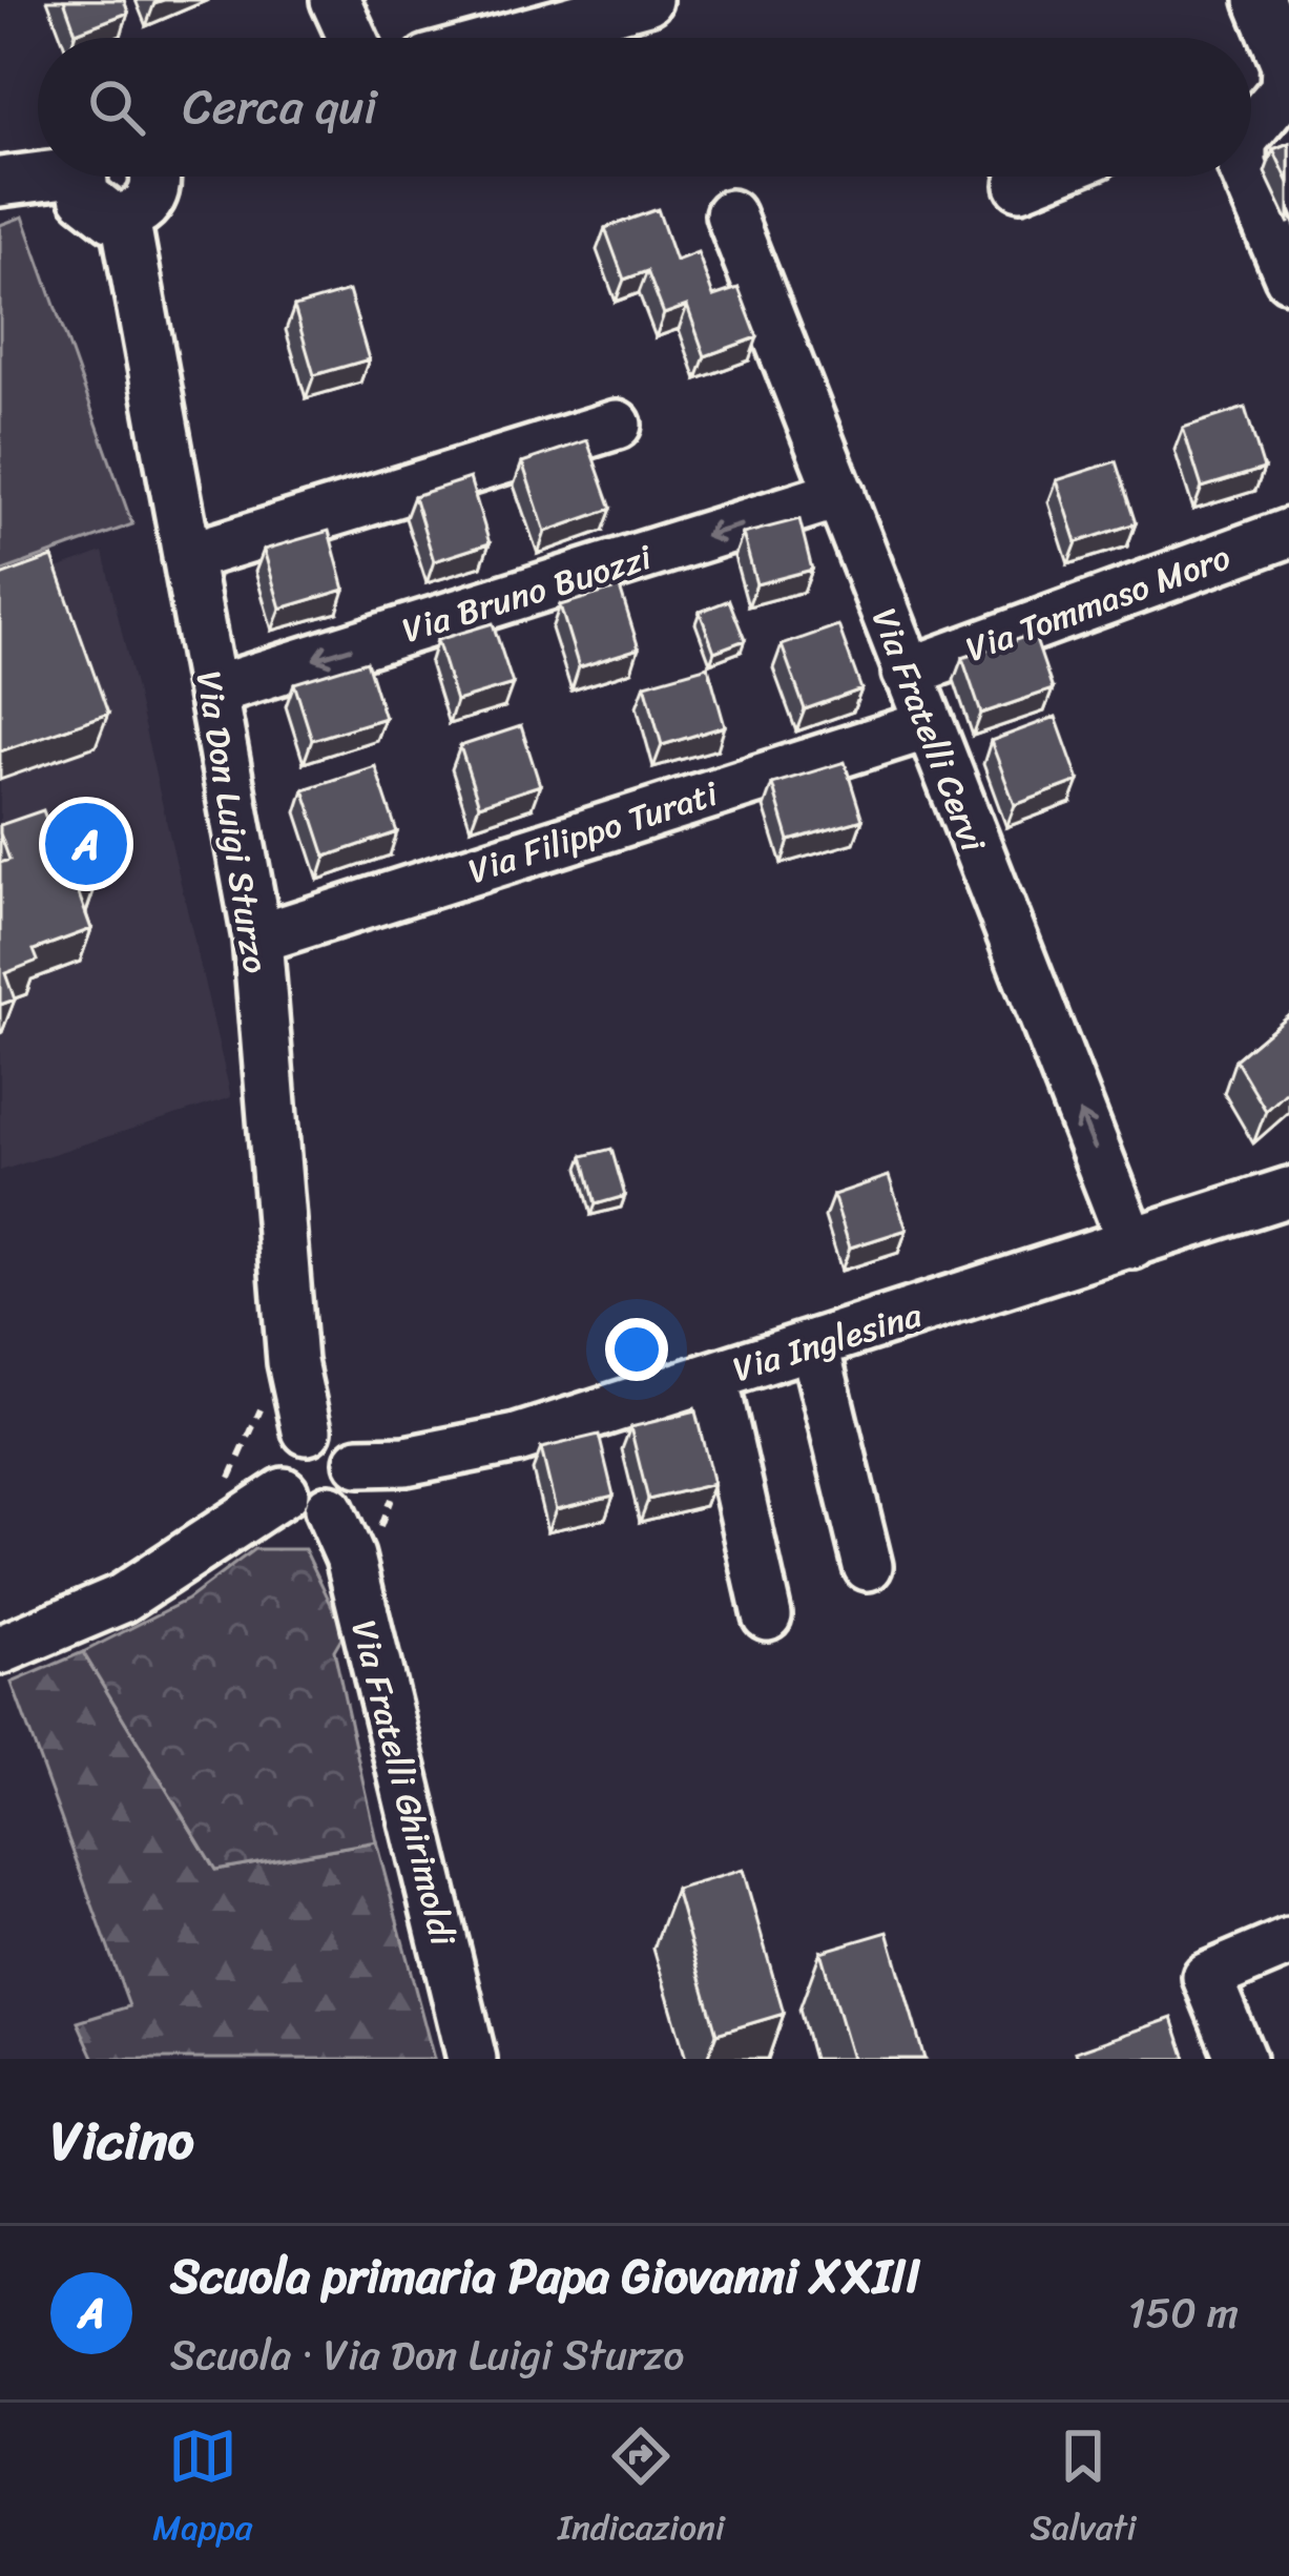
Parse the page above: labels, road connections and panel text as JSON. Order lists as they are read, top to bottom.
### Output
{
  "streets": {
    "street": [
      "Via Bruno Buozzi",
      "Via Tommaso Moro",
      "Via Fratelli Cervi",
      "Via Don Luigi Sturzo",
      "Via Filippo Turati",
      "Via Inglesina",
      "Via Fratelli Ghirimoldi"
    ]
  },
  "crossings": [
    ["Via Bruno Buozzi", "Via Fratelli Cervi"],
    ["Via Bruno Buozzi", "Via Don Luigi Sturzo"],
    ["Via Tommaso Moro", "Via Fratelli Cervi"],
    ["Via Fratelli Cervi", "Via Filippo Turati"],
    ["Via Fratelli Cervi", "Via Inglesina"],
    ["Via Don Luigi Sturzo", "Via Filippo Turati"],
    ["Via Don Luigi Sturzo", "Via Inglesina"],
    ["Via Don Luigi Sturzo", "Via Fratelli Ghirimoldi"],
    ["Via Inglesina", "Via Fratelli Ghirimoldi"]
  ],
  "one_way": ["Via Fratelli Cervi"],
  "page": {
    "search": "Cerca qui",
    "pins": "A",
    "heading": "Vicino",
    "list": [
      {
        "mark": "A",
        "name": "Scuola primaria Papa Giovanni XXIII",
        "note": "Scuola · Via Don Luigi Sturzo",
        "value": "150 m"
      }
    ],
    "nav": ["Mappa", "Indicazioni", "Salvati"]
  }
}
